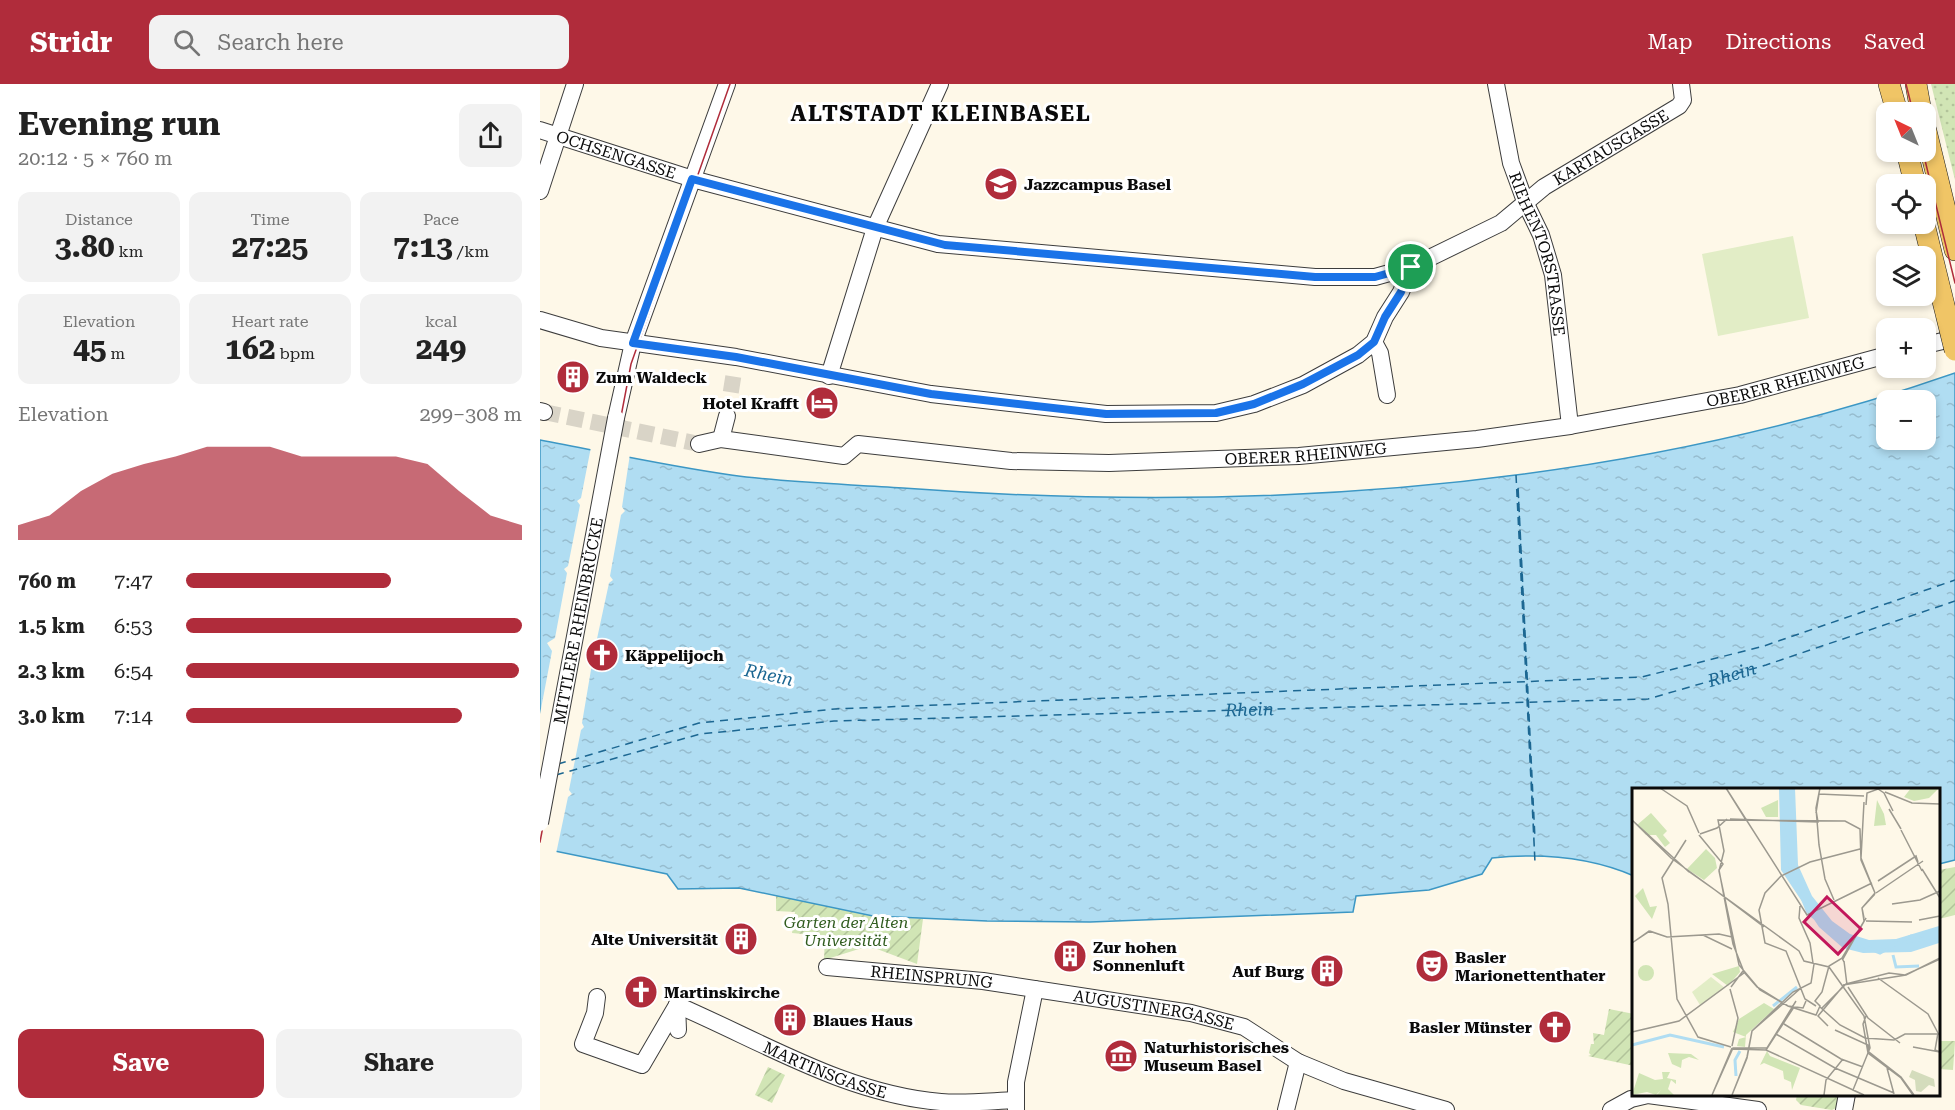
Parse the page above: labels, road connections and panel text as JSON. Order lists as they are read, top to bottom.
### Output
{
  "streets": {
    "street": [
      "KARTAUSGASSE",
      "OCHSENGASSE",
      "RIEHENTORSTRASSE",
      "OBERER RHEINWEG",
      "MITTLERE RHEINBRÜCKE",
      "RHEINSPRUNG",
      "AUGUSTINERGASSE",
      "MARTINSGASSE"
    ]
  },
  "crossings": [
    ["KARTAUSGASSE", "OCHSENGASSE"],
    ["KARTAUSGASSE", "RIEHENTORSTRASSE"],
    ["OCHSENGASSE", "RIEHENTORSTRASSE"],
    ["OCHSENGASSE", "MITTLERE RHEINBRÜCKE"],
    ["RIEHENTORSTRASSE", "OBERER RHEINWEG"],
    ["RHEINSPRUNG", "AUGUSTINERGASSE"],
    ["RHEINSPRUNG", "MARTINSGASSE"],
    ["AUGUSTINERGASSE", "MARTINSGASSE"]
  ],
  "districts": ["ALTSTADT KLEINBASEL"],
  "water": ["Rhein"],
  "parks": ["Garten der Alten Universität"],
  "places": {
    "school or university": ["Jazzcampus Basel"],
    "building": [
      "Zum Waldeck",
      "Alte Universität",
      "Zur hohen Sonnenluft",
      "Auf Burg",
      "Blaues Haus"
    ],
    "hotel": ["Hotel Krafft"],
    "church": ["Käppelijoch", "Martinskirche", "Basler Münster"],
    "theatre": ["Basler Marionettenthater"],
    "museum": ["Naturhistorisches Museum Basel"]
  },
  "north": "top left",
  "page": {
    "header": "Stridr",
    "search": "Search here",
    "nav": ["Map", "Directions", "Saved"],
    "heading": ["Evening run", "20:12 · 5 × 760 m"],
    "map_buttons": ["+", "−"],
    "stats": [
      ["Distance", "3.80 km"],
      ["Time", "27:25"],
      ["Pace", "7:13 /km"],
      ["Elevation", "45 m"],
      ["Heart rate", "162 bpm"],
      ["kcal", "249"]
    ],
    "chart": ["Elevation", "299–308 m"],
    "list": [
      {
        "name": "760 m",
        "note": "7:47"
      },
      {
        "name": "1.5 km",
        "note": "6:53"
      },
      {
        "name": "2.3 km",
        "note": "6:54"
      },
      {
        "name": "3.0 km",
        "note": "7:14"
      }
    ],
    "buttons": ["Save", "Share"]
  }
}
